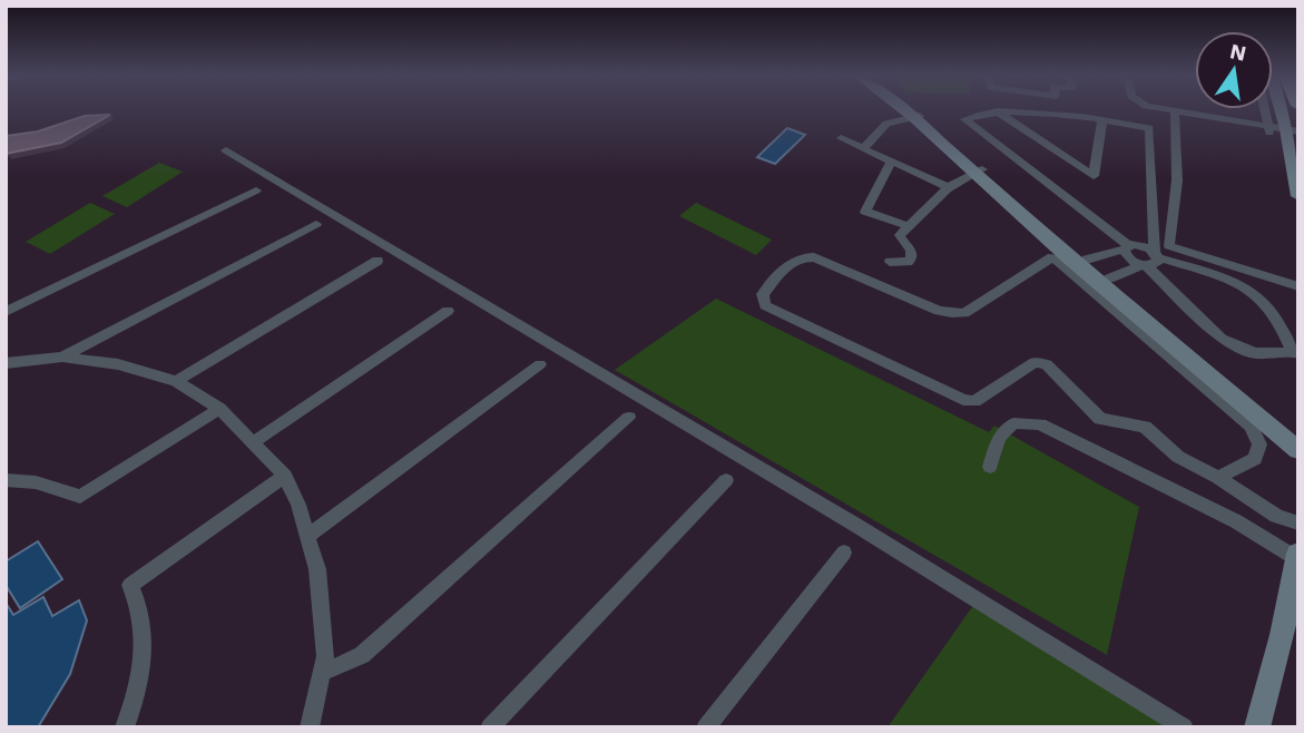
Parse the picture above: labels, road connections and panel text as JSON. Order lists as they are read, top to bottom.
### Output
{
  "north": "top"
}
